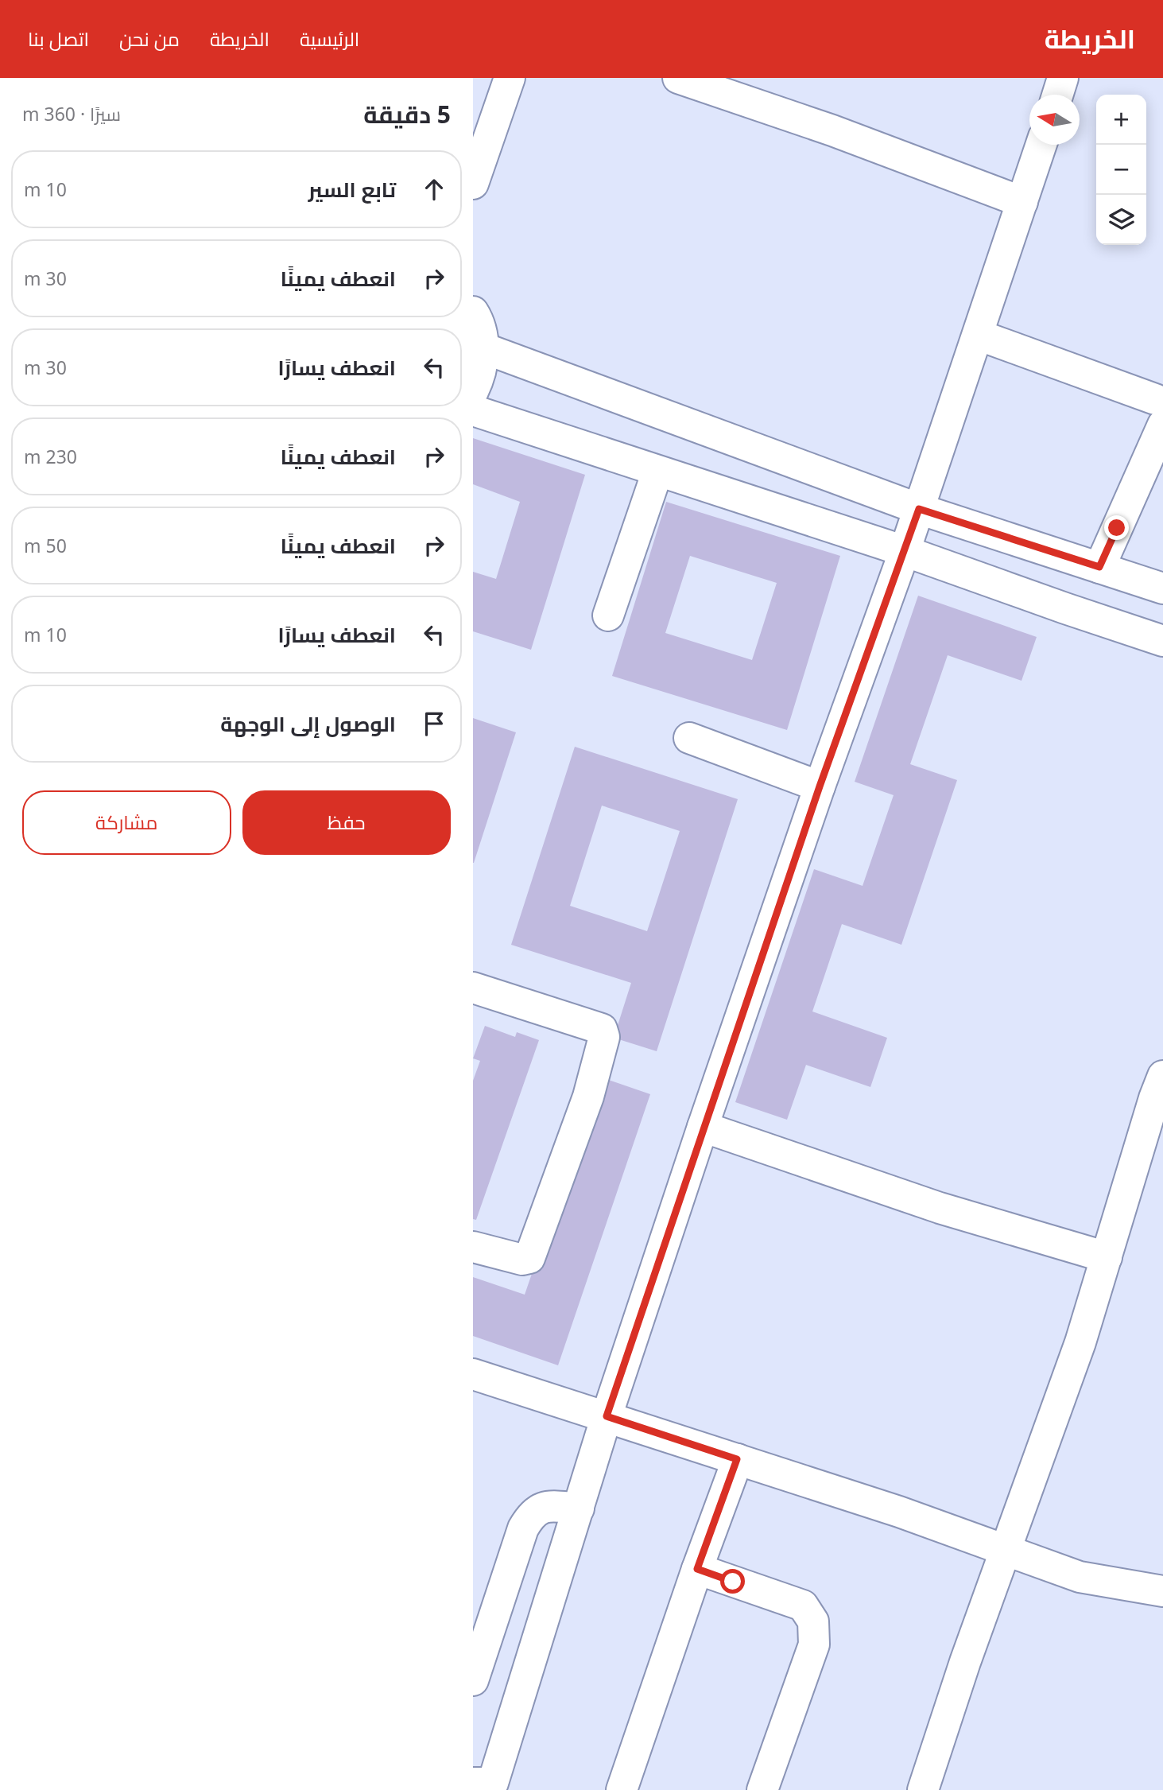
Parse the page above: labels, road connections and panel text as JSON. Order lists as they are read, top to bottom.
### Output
{
  "north": "left",
  "page": {
    "header": "الخريطة",
    "nav": [
      "الرئيسية",
      "الخريطة",
      "من نحن",
      "اتصل بنا"
    ],
    "heading": ["5 دقيقة", "سيرًا · 360 m"],
    "map_buttons": ["+", "−"],
    "list": [
      ["تابع السير", "10 m"],
      ["انعطف يمينًا", "30 m"],
      ["انعطف يسارًا", "30 m"],
      ["انعطف يمينًا", "230 m"],
      ["انعطف يمينًا", "50 m"],
      ["انعطف يسارًا", "10 m"],
      "الوصول إلى الوجهة"
    ],
    "buttons": ["حفظ", "مشاركة"]
  }
}
